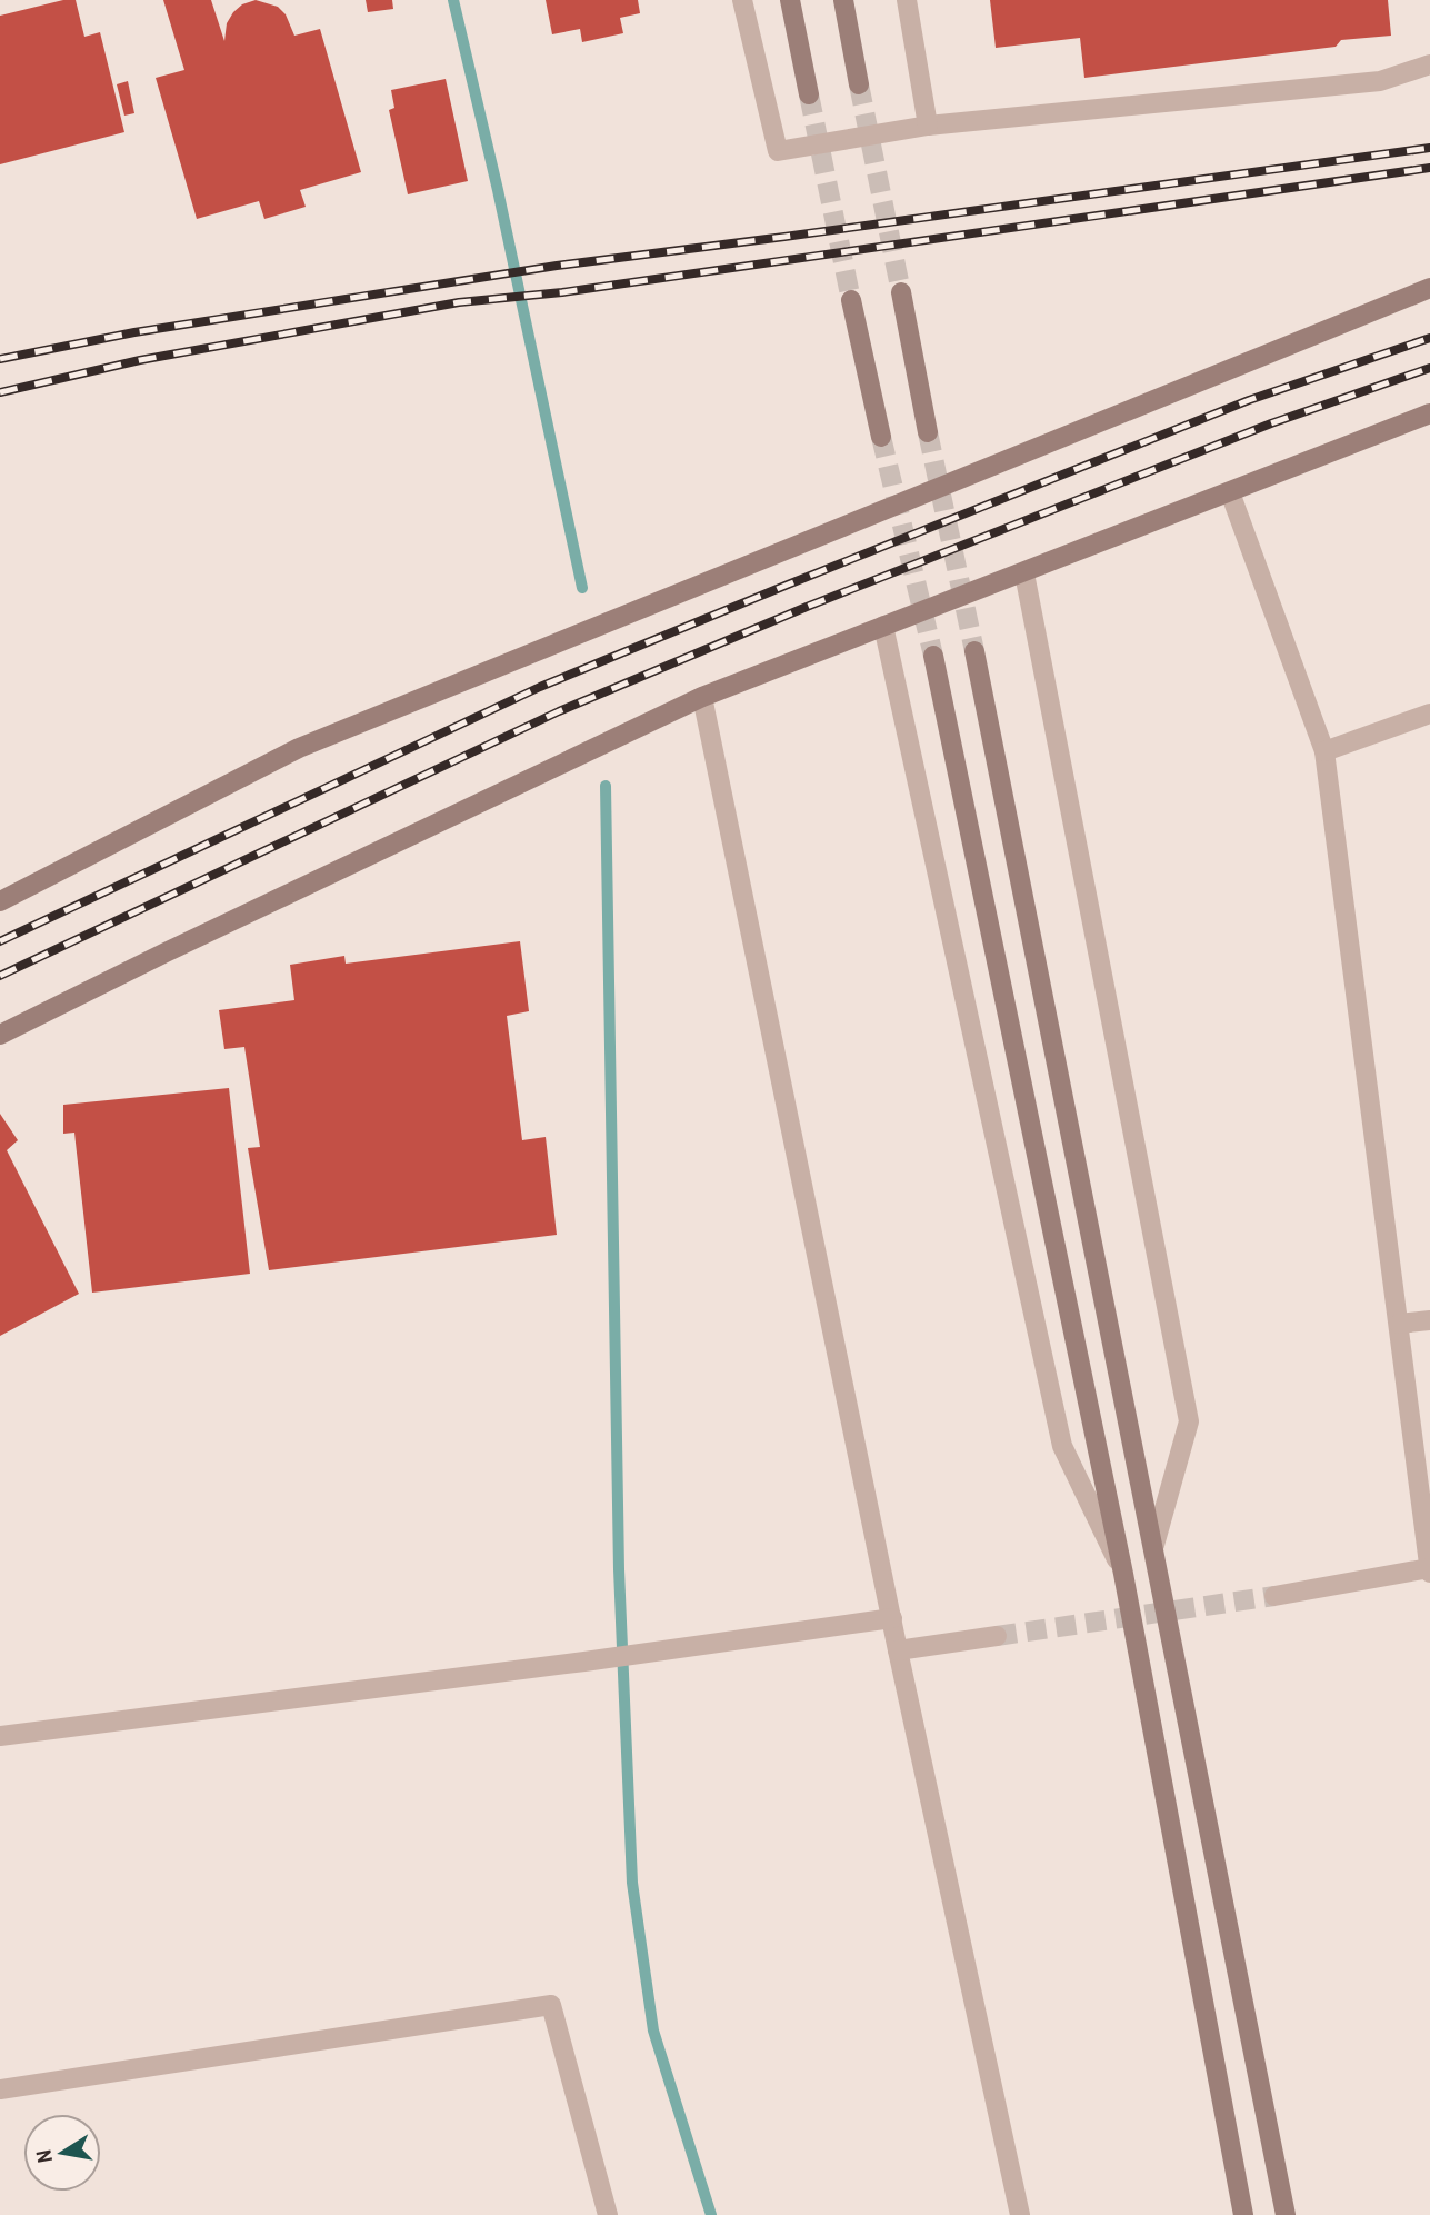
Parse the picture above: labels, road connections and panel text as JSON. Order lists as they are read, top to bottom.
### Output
{
  "north": "left"
}
